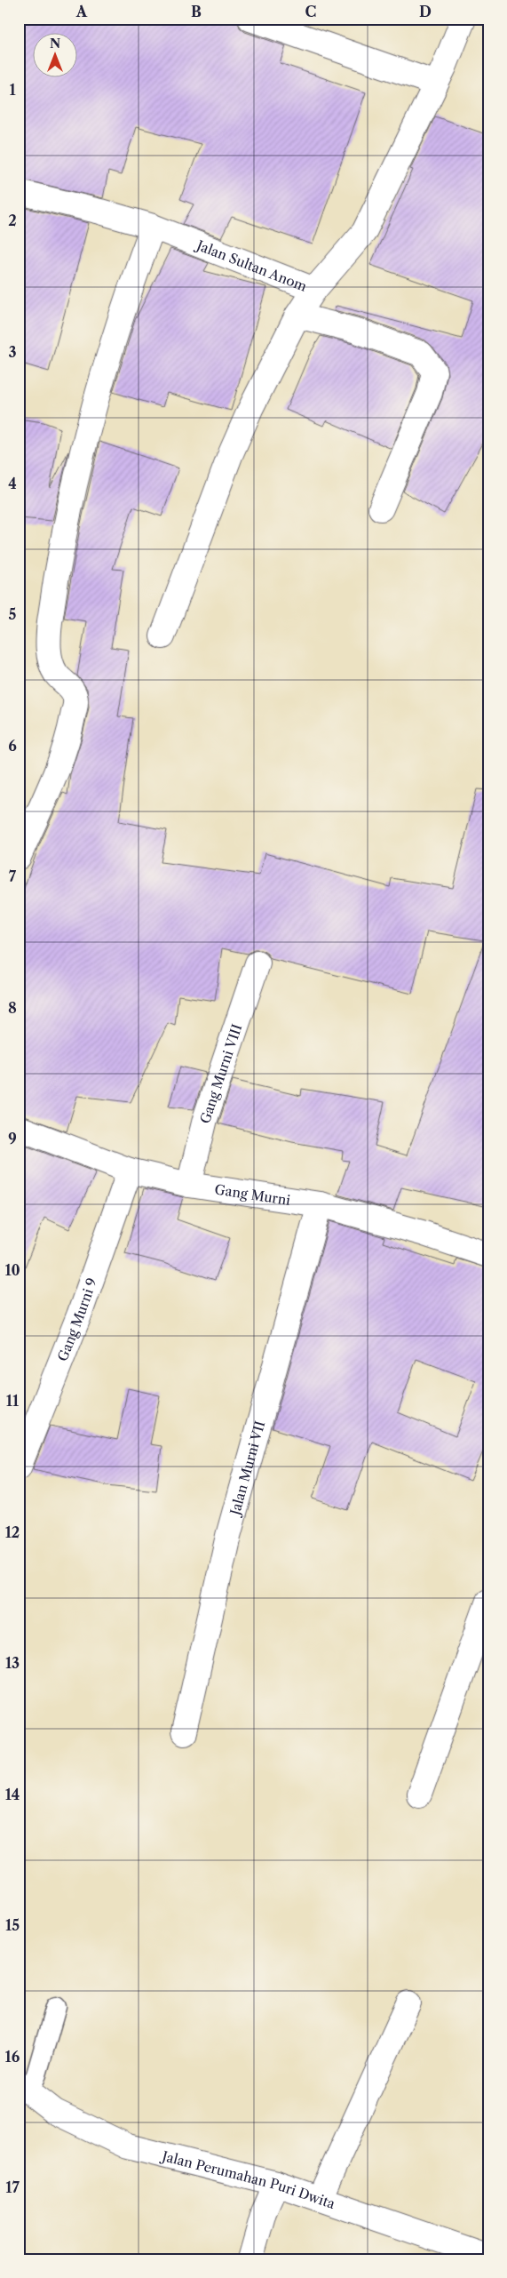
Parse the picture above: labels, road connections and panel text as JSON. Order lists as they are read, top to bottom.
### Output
{
  "streets": {
    "street": [
      "Jalan Sultan Anom",
      "Gang Murni VIII",
      "Gang Murni",
      "Gang Murni 9",
      "Jalan Murni VII",
      "Jalan Perumahan Puri Dwita"
    ]
  },
  "crossings": [
    ["Gang Murni VIII", "Gang Murni"],
    ["Gang Murni", "Gang Murni 9"],
    ["Gang Murni", "Jalan Murni VII"]
  ],
  "north": "top",
  "grid": {
    "columns": [
      "A",
      "B",
      "C",
      "D"
    ],
    "rows": [
      "1",
      "2",
      "3",
      "4",
      "5",
      "6",
      "7",
      "8",
      "9",
      "10",
      "11",
      "12",
      "13",
      "14",
      "15",
      "16",
      "17"
    ]
  }
}
